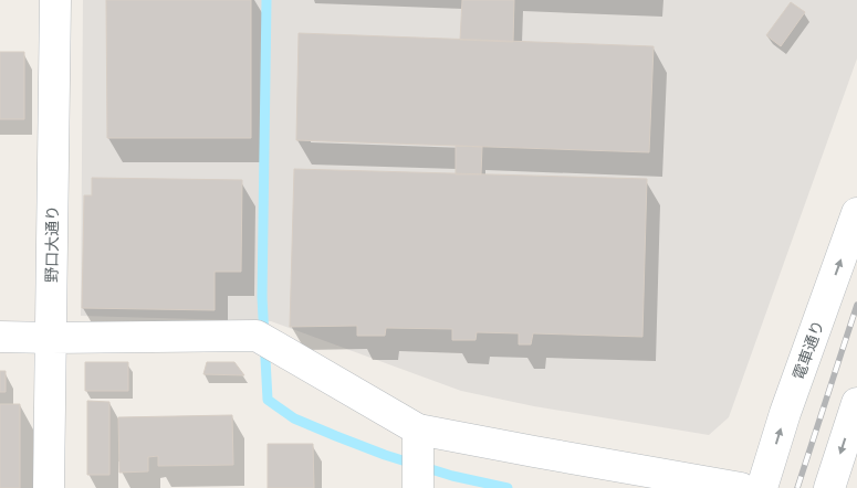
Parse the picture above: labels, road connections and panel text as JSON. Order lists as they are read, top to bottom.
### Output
{
  "streets": {
    "street": ["野口大通り", "電車通り"]
  }
}
